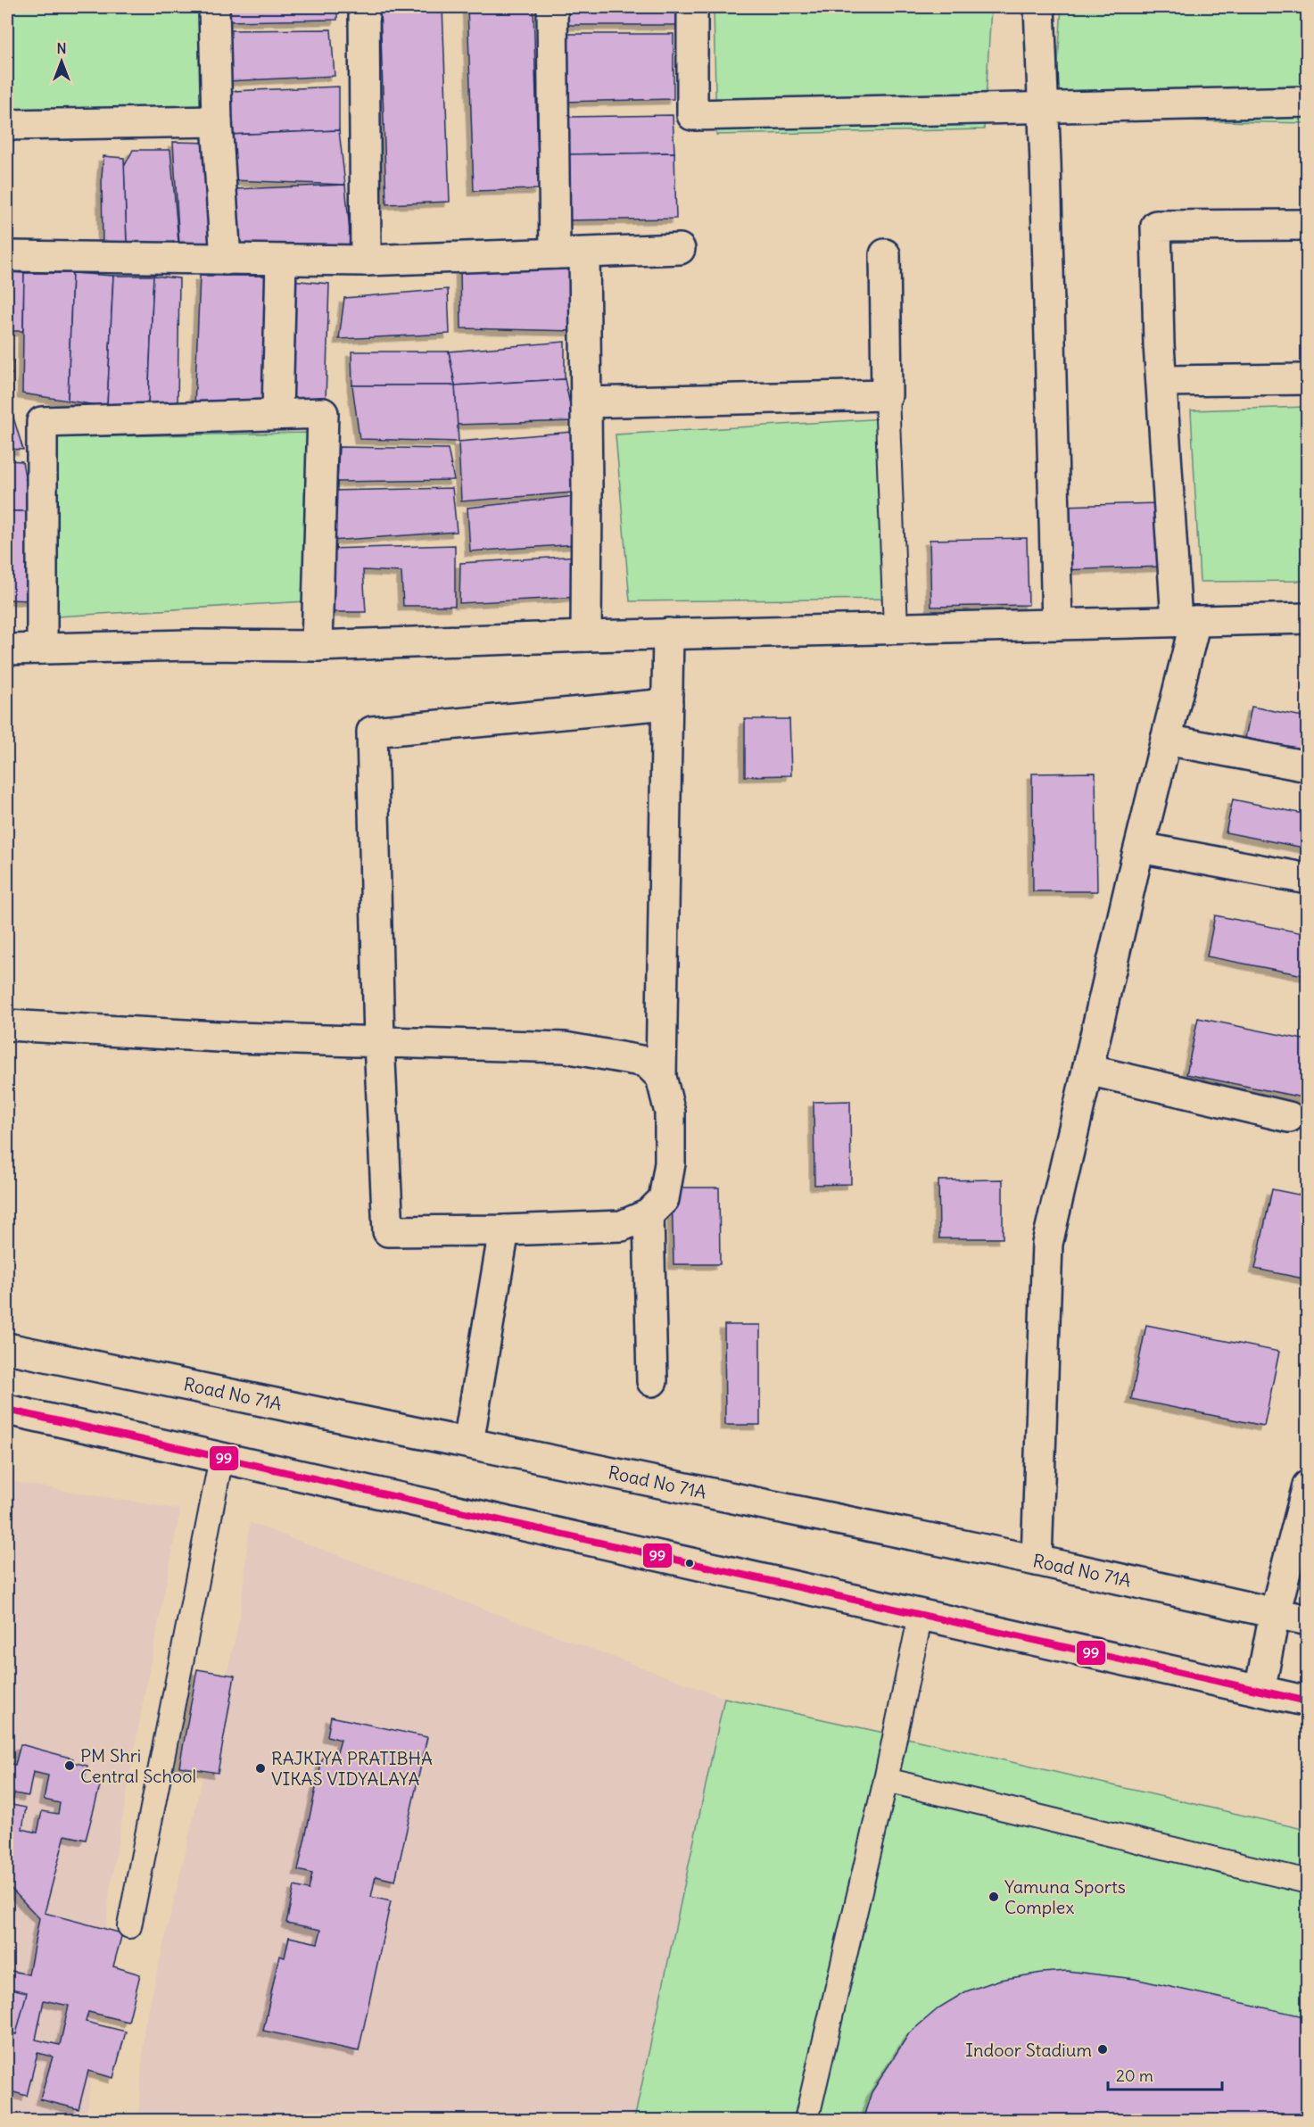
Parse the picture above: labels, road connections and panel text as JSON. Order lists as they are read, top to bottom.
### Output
{
  "streets": {
    "street": ["Road No 71A"]
  },
  "places": [
    "PM Shri Central School",
    "RAJKIYA PRATIBHA VIKAS VIDYALAYA",
    "Yamuna Sports Complex",
    "Indoor Stadium"
  ],
  "lines": ["transit line 99"],
  "scale_bar": "20 m",
  "north": "top"
}
